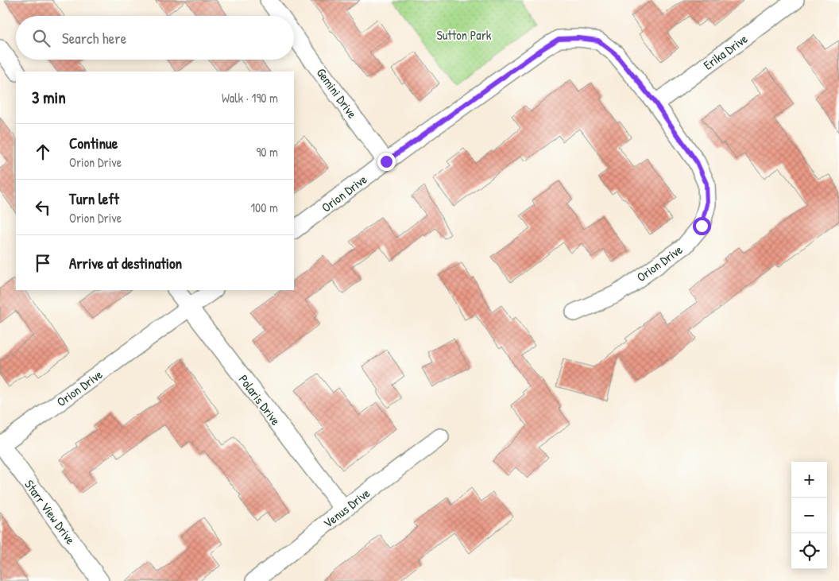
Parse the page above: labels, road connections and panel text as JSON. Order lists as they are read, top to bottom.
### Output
{
  "streets": {
    "street": [
      "Erika Drive",
      "Gemini Drive",
      "Orion Drive",
      "Polaris Drive",
      "Venus Drive",
      "Starr View Drive"
    ]
  },
  "crossings": [
    ["Erika Drive", "Orion Drive"],
    ["Gemini Drive", "Orion Drive"],
    ["Orion Drive", "Polaris Drive"],
    ["Orion Drive", "Starr View Drive"],
    ["Polaris Drive", "Venus Drive"]
  ],
  "parks": ["Sutton Park"],
  "page": {
    "search": "Search here",
    "heading": ["3 min", "Walk · 190 m"],
    "list": [
      ["Continue", "Orion Drive", "90 m"],
      ["Turn left", "Orion Drive", "100 m"],
      "Arrive at destination"
    ],
    "map_buttons": ["+", "−"]
  }
}
